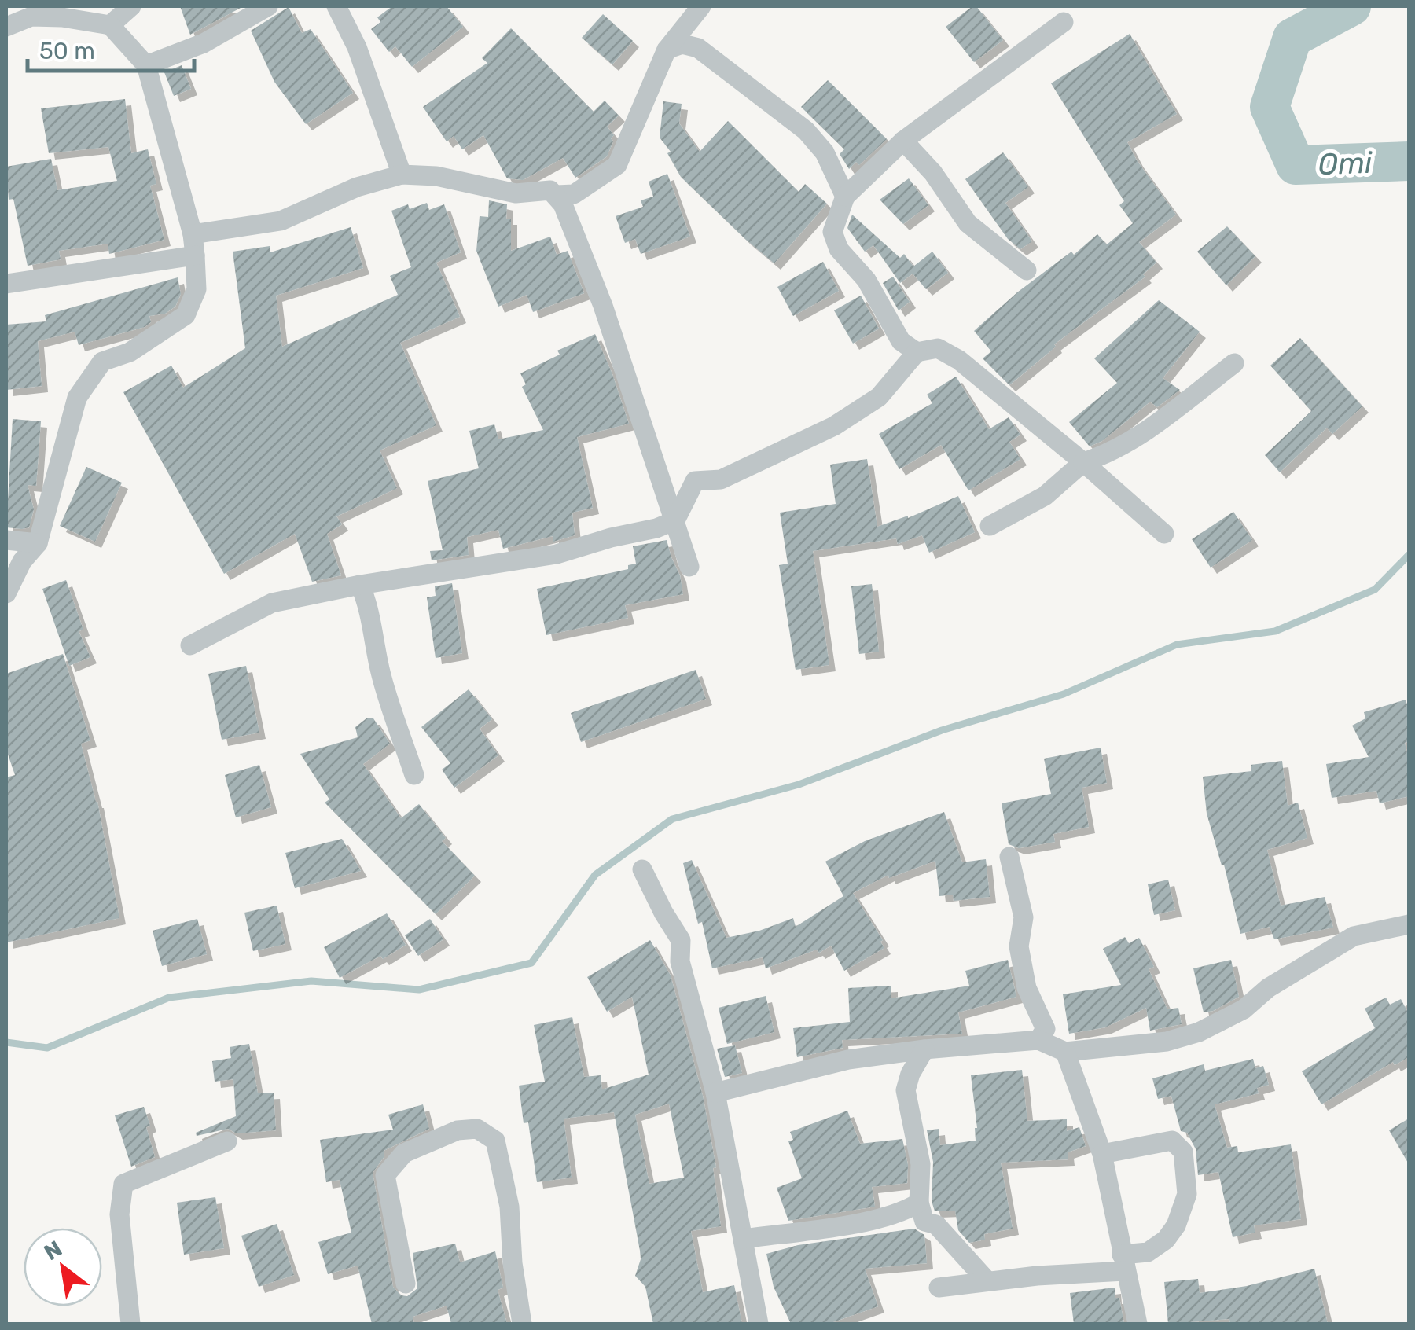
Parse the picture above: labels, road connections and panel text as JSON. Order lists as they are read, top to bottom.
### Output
{
  "water": ["Omi"],
  "scale_bar": "50 m",
  "north": "top left"
}
